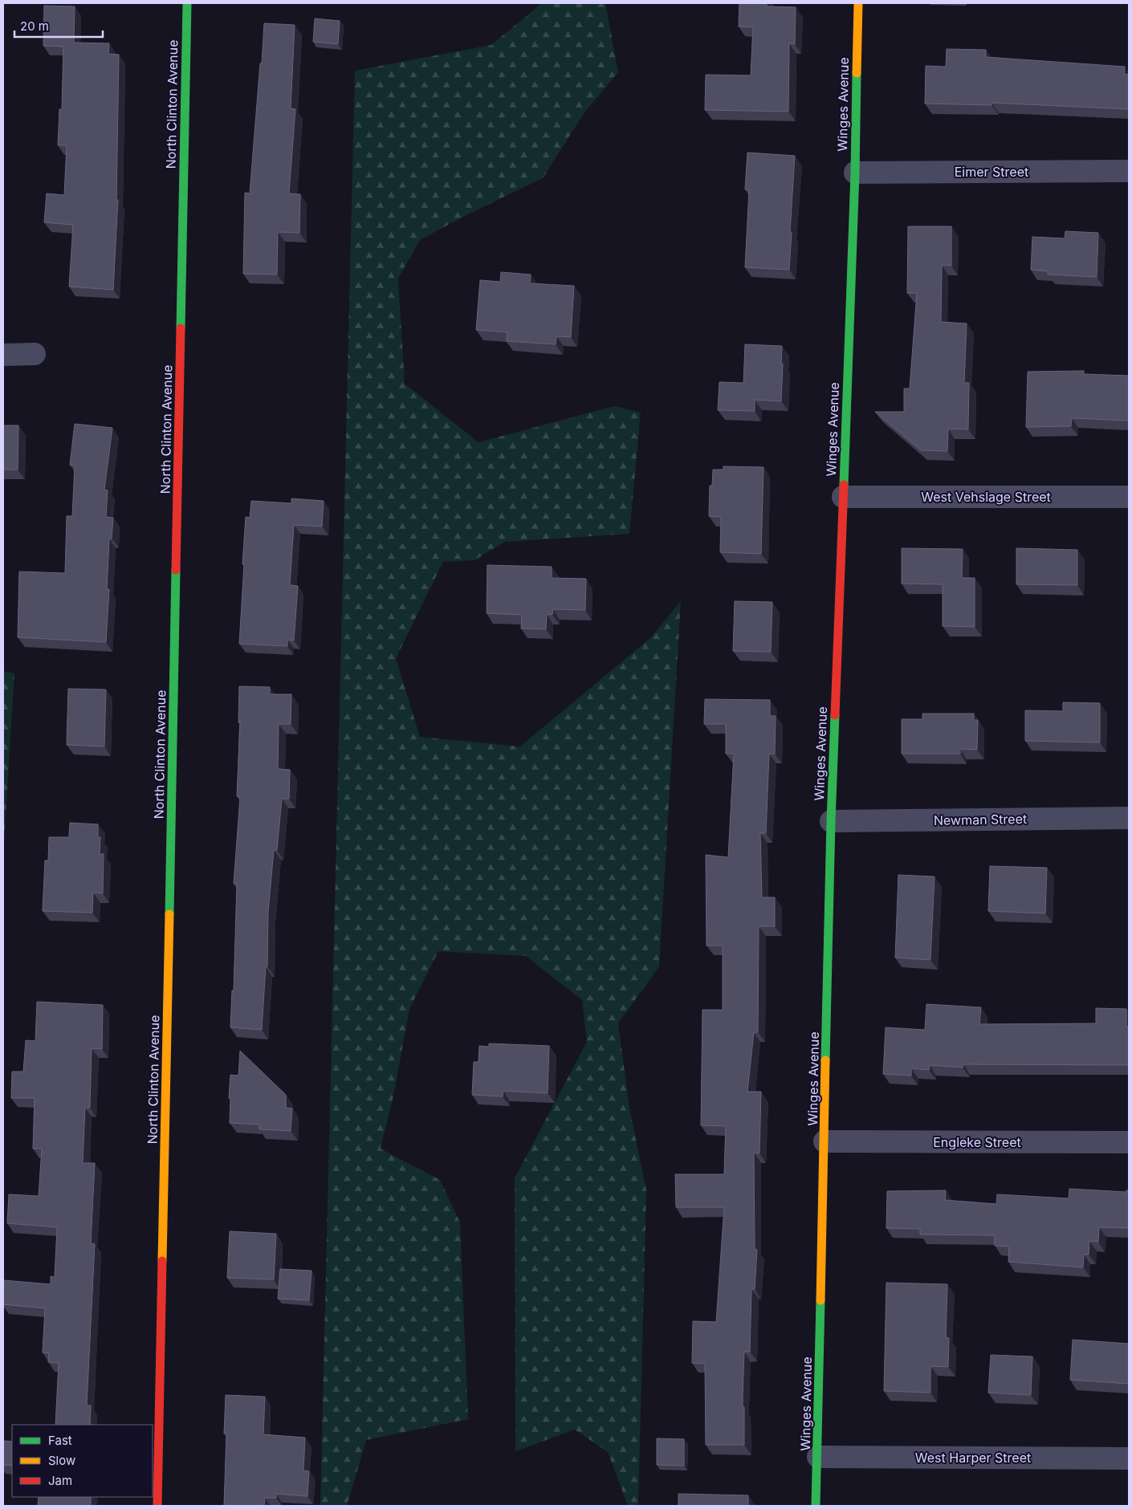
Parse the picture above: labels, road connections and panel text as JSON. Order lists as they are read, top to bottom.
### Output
{
  "streets": {
    "street": [
      "North Clinton Avenue",
      "Winges Avenue",
      "Eimer Street",
      "West Vehslage Street",
      "Newman Street",
      "Engleke Street",
      "West Harper Street"
    ]
  },
  "crossings": [
    ["Winges Avenue", "Eimer Street"],
    ["Winges Avenue", "West Vehslage Street"],
    ["Winges Avenue", "Newman Street"],
    ["Winges Avenue", "Engleke Street"],
    ["Winges Avenue", "West Harper Street"]
  ],
  "legend": ["Fast", "Slow", "Jam"],
  "scale_bar": "20 m"
}
